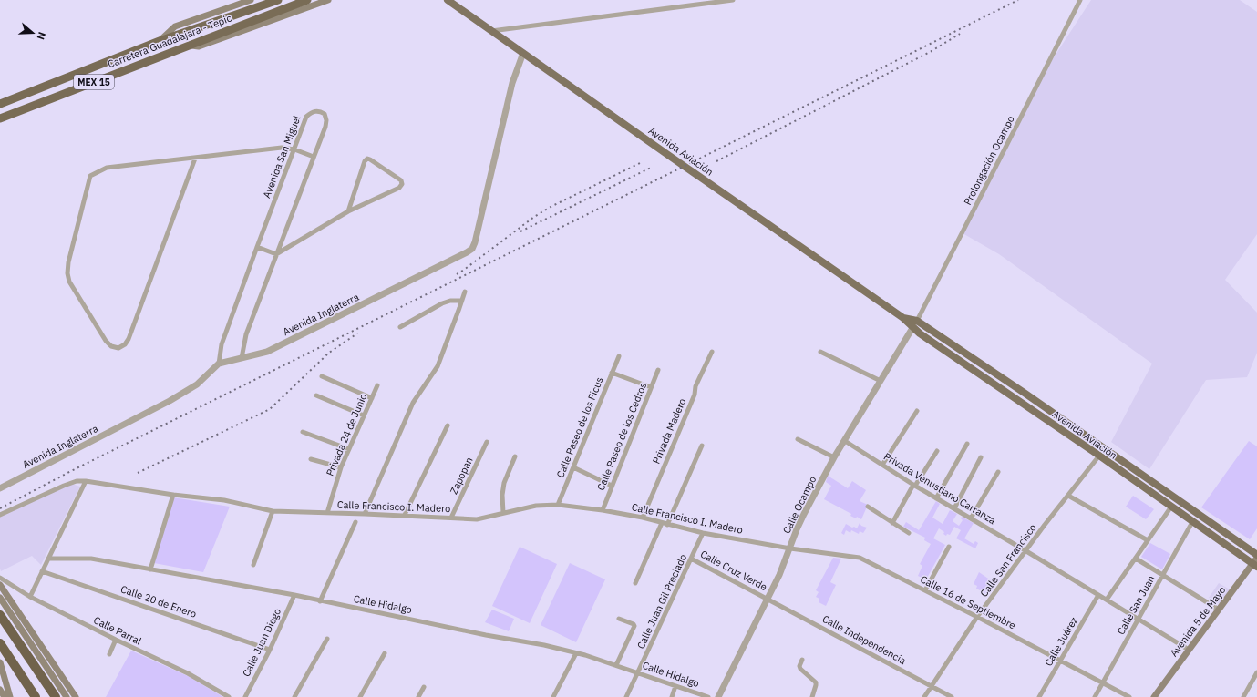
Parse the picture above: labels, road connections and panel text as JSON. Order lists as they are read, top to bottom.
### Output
{
  "streets": {
    "highway": ["Carretera Guadalajara - Tepic", "MEX 15"],
    "main road": ["Avenida Aviación", "Avenida 5 de Mayo"],
    "street": [
      "Avenida San Miguel",
      "Prolongación Ocampo",
      "Avenida Inglaterra",
      "Calle Paseo de los Ficus",
      "Privada Madero",
      "Privada 24 de Junio",
      "Calle Paseo de los Cedros",
      "Zapopan",
      "Privada Venustiano Carranza",
      "Calle Ocampo",
      "Calle Francisco I. Madero",
      "Calle San Francisco",
      "Calle Cruz Verde",
      "Calle 20 de Enero",
      "Calle Juan Gil Preciado",
      "Calle 16 de Septiembre",
      "Calle Hidalgo",
      "Calle San Juan",
      "Calle Parral",
      "Calle Independencia",
      "Calle Juárez",
      "Calle Juan Diego"
    ]
  },
  "crossings": [
    ["Avenida Aviación", "Prolongación Ocampo"],
    ["Avenida Aviación", "Avenida Inglaterra"],
    ["Avenida Aviación", "Calle Ocampo"],
    ["Avenida Aviación", "Calle San Francisco"],
    ["Avenida Aviación", "Calle San Juan"],
    ["Avenida Aviación", "Avenida 5 de Mayo"],
    ["Avenida San Miguel", "Avenida Inglaterra"],
    ["Prolongación Ocampo", "Calle Ocampo"],
    ["Calle Paseo de los Ficus", "Calle Francisco I. Madero"],
    ["Privada Madero", "Calle Francisco I. Madero"],
    ["Privada 24 de Junio", "Calle Francisco I. Madero"],
    ["Calle Paseo de los Cedros", "Calle Francisco I. Madero"],
    ["Zapopan", "Calle Francisco I. Madero"],
    ["Privada Venustiano Carranza", "Calle Ocampo"],
    ["Privada Venustiano Carranza", "Calle San Francisco"],
    ["Privada Venustiano Carranza", "Calle San Juan"],
    ["Privada Venustiano Carranza", "Avenida 5 de Mayo"],
    ["Privada Venustiano Carranza", "Calle Juárez"],
    ["Calle Ocampo", "Calle Francisco I. Madero"],
    ["Calle Ocampo", "Calle Cruz Verde"],
    ["Calle Ocampo", "Calle 16 de Septiembre"],
    ["Calle Ocampo", "Calle Independencia"],
    ["Calle Francisco I. Madero", "Calle Juan Gil Preciado"],
    ["Calle Francisco I. Madero", "Calle 16 de Septiembre"],
    ["Calle San Francisco", "Calle 16 de Septiembre"],
    ["Calle San Francisco", "Calle Independencia"],
    ["Calle Cruz Verde", "Calle Juan Gil Preciado"],
    ["Calle Cruz Verde", "Calle Independencia"],
    ["Calle 20 de Enero", "Calle Juan Diego"],
    ["Calle Juan Gil Preciado", "Calle Hidalgo"],
    ["Calle 16 de Septiembre", "Calle San Juan"],
    ["Calle 16 de Septiembre", "Calle Juárez"],
    ["Calle Hidalgo", "Calle Juan Diego"]
  ],
  "north": "right"
}
